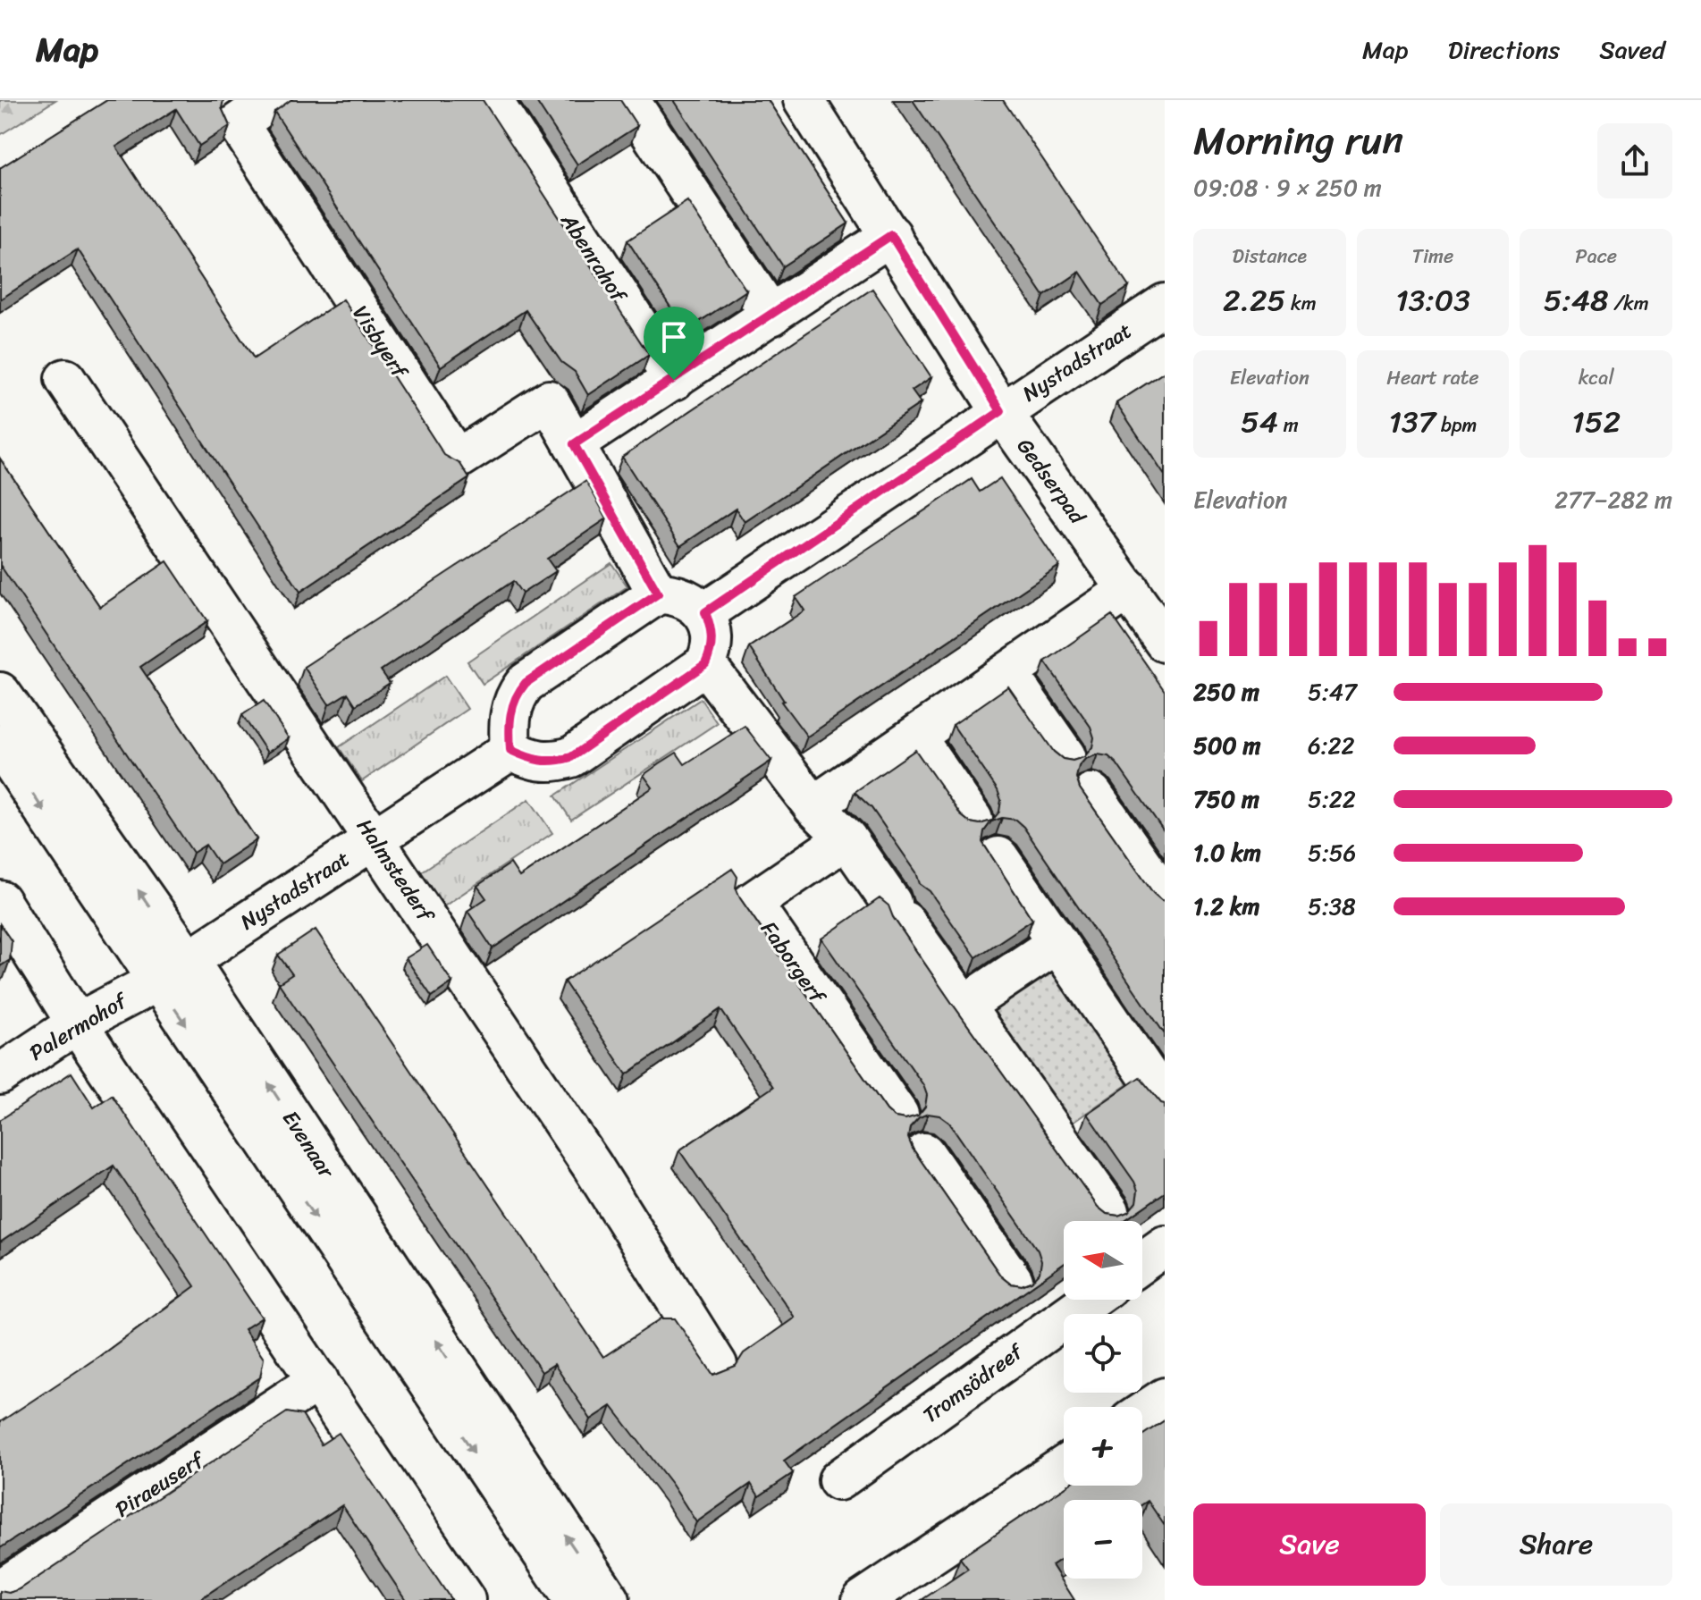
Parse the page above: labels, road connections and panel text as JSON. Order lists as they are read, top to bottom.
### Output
{
  "streets": {
    "street": [
      "Abenrahof",
      "Visbyerf",
      "Nystadstraat",
      "Gedserpad",
      "Halmstederf",
      "Faborgerf",
      "Palermohof",
      "Evenaar",
      "Tromsödreef",
      "Piraeuserf"
    ]
  },
  "crossings": [
    ["Nystadstraat", "Gedserpad"],
    ["Nystadstraat", "Halmstederf"],
    ["Nystadstraat", "Palermohof"],
    ["Nystadstraat", "Evenaar"],
    ["Palermohof", "Evenaar"]
  ],
  "north": "left",
  "page": {
    "header": "Map",
    "nav": ["Map", "Directions", "Saved"],
    "heading": ["Morning run", "09:08 · 9 × 250 m"],
    "stats": [
      ["Distance", "2.25 km"],
      ["Time", "13:03"],
      ["Pace", "5:48 /km"],
      ["Elevation", "54 m"],
      ["Heart rate", "137 bpm"],
      ["kcal", "152"]
    ],
    "chart": ["Elevation", "277–282 m"],
    "list": [
      {
        "name": "250 m",
        "note": "5:47"
      },
      {
        "name": "500 m",
        "note": "6:22"
      },
      {
        "name": "750 m",
        "note": "5:22"
      },
      {
        "name": "1.0 km",
        "note": "5:56"
      },
      {
        "name": "1.2 km",
        "note": "5:38"
      }
    ],
    "map_buttons": ["+", "−"],
    "buttons": ["Save", "Share"]
  }
}
